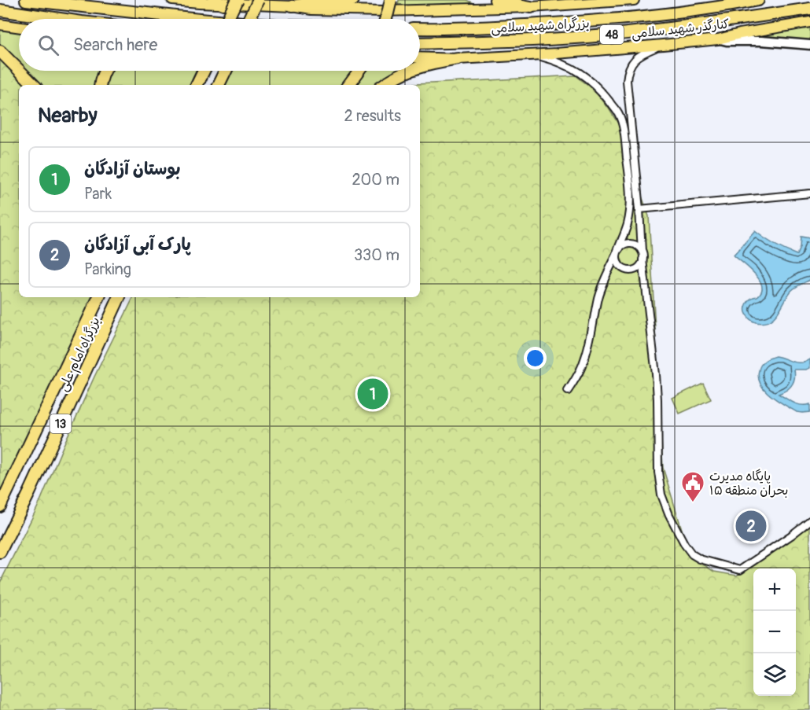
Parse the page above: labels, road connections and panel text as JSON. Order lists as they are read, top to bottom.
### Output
{
  "streets": {
    "highway": [
      "بزرگراه شهید سلامی",
      "48",
      "بزرگراه امام علی",
      "13"
    ],
    "main road": ["کنارگذر شهید سلامی"]
  },
  "places": {
    "public building": ["پایگاه مدیرت بحران منطقه ۱۵"]
  },
  "page": {
    "search": "Search here",
    "heading": ["Nearby", "2 results"],
    "list": [
      {
        "mark": "1",
        "name": "بوستان آزادگان",
        "note": "Park",
        "value": "200 m"
      },
      {
        "mark": "2",
        "name": "پارک آبی آزادگان",
        "note": "Parking",
        "value": "330 m"
      }
    ],
    "pins": ["1", "2"],
    "map_buttons": ["+", "−"]
  }
}
